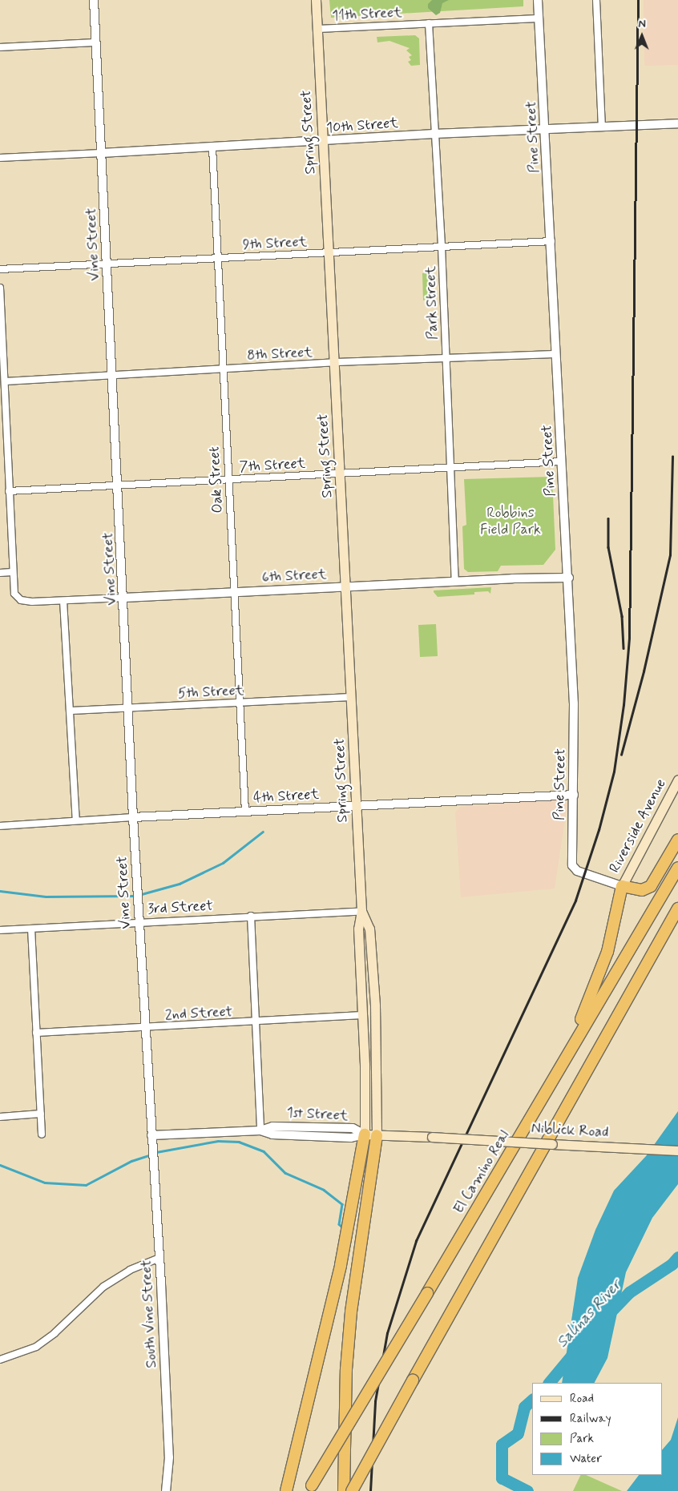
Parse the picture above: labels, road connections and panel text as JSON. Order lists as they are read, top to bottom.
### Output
{
  "streets": {
    "highway": ["El Camino Real"],
    "main road": ["Spring Street", "Riverside Avenue", "Niblick Road"],
    "street": [
      "11th Street",
      "10th Street",
      "Pine Street",
      "9th Street",
      "Vine Street",
      "Park Street",
      "8th Street",
      "7th Street",
      "Oak Street",
      "6th Street",
      "5th Street",
      "4th Street",
      "3rd Street",
      "2nd Street",
      "1st Street",
      "South Vine Street"
    ]
  },
  "crossings": [
    ["11th Street", "Spring Street"],
    ["11th Street", "Pine Street"],
    ["11th Street", "Park Street"],
    ["10th Street", "Spring Street"],
    ["10th Street", "Pine Street"],
    ["10th Street", "Vine Street"],
    ["10th Street", "Park Street"],
    ["10th Street", "Oak Street"],
    ["Spring Street", "9th Street"],
    ["Spring Street", "8th Street"],
    ["Spring Street", "7th Street"],
    ["Spring Street", "6th Street"],
    ["Spring Street", "5th Street"],
    ["Spring Street", "4th Street"],
    ["Spring Street", "3rd Street"],
    ["Spring Street", "2nd Street"],
    ["Spring Street", "1st Street"],
    ["Spring Street", "Niblick Road"],
    ["Pine Street", "9th Street"],
    ["Pine Street", "8th Street"],
    ["Pine Street", "7th Street"],
    ["Pine Street", "6th Street"],
    ["Pine Street", "4th Street"],
    ["Pine Street", "Riverside Avenue"],
    ["9th Street", "Vine Street"],
    ["9th Street", "Park Street"],
    ["9th Street", "Oak Street"],
    ["Vine Street", "8th Street"],
    ["Vine Street", "7th Street"],
    ["Vine Street", "6th Street"],
    ["Vine Street", "5th Street"],
    ["Vine Street", "4th Street"],
    ["Vine Street", "3rd Street"],
    ["Vine Street", "2nd Street"],
    ["Vine Street", "1st Street"],
    ["Vine Street", "South Vine Street"],
    ["Park Street", "8th Street"],
    ["Park Street", "7th Street"],
    ["Park Street", "6th Street"],
    ["8th Street", "Oak Street"],
    ["7th Street", "Oak Street"],
    ["Oak Street", "6th Street"],
    ["Oak Street", "5th Street"],
    ["Oak Street", "4th Street"],
    ["1st Street", "Niblick Road"],
    ["1st Street", "South Vine Street"]
  ],
  "water": ["Salinas River"],
  "parks": ["Robbins Field Park"],
  "legend": [
    "Road",
    "Railway",
    "Park",
    "Water"
  ],
  "north": "top"
}
